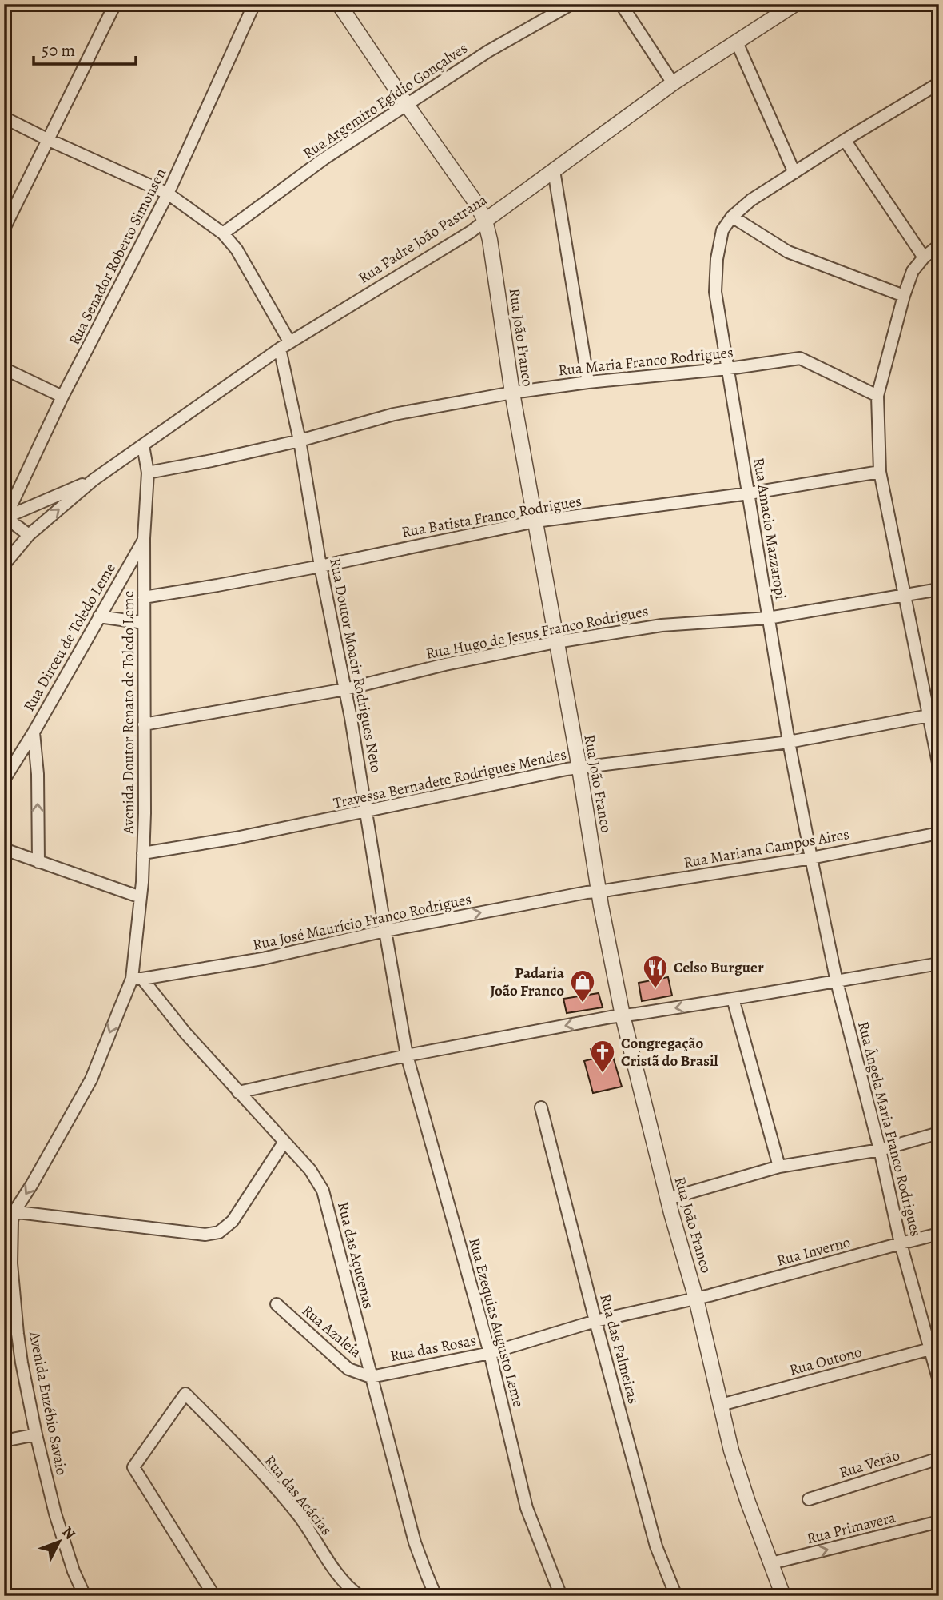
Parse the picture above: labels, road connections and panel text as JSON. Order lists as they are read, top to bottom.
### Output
{
  "streets": {
    "street": [
      "Rua Argemiro Egídio Gonçalves",
      "Rua Padre João Pastrana",
      "Rua Senador Roberto Simonsen",
      "Rua João Franco",
      "Rua Maria Franco Rodrigues",
      "Rua Batista Franco Rodrigues",
      "Rua Amacio Mazzaropi",
      "Rua Hugo de Jesus Franco Rodrigues",
      "Rua Dirceu de Toledo Leme",
      "Rua Doutor Moacir Rodrigues Neto",
      "Avenida Doutor Renato de Toledo Leme",
      "Travessa Bernadete Rodrigues Mendes",
      "Rua Mariana Campos Aires",
      "Rua José Maurício Franco Rodrigues",
      "Rua Ângela Maria Franco Rodrigues",
      "Rua Inverno",
      "Rua das Açucenas",
      "Rua Ezequias Augusto Leme",
      "Rua Azaleia",
      "Rua das Rosas",
      "Rua das Palmeiras",
      "Rua Outono",
      "Avenida Euzébio Savaio",
      "Rua Verão",
      "Rua das Acácias",
      "Rua Primavera"
    ]
  },
  "crossings": [
    ["Rua Argemiro Egídio Gonçalves", "Rua João Franco"],
    ["Rua Padre João Pastrana", "Rua Senador Roberto Simonsen"],
    ["Rua Padre João Pastrana", "Rua João Franco"],
    ["Rua Padre João Pastrana", "Rua Doutor Moacir Rodrigues Neto"],
    ["Rua Padre João Pastrana", "Avenida Doutor Renato de Toledo Leme"],
    ["Rua João Franco", "Rua Maria Franco Rodrigues"],
    ["Rua João Franco", "Rua Batista Franco Rodrigues"],
    ["Rua João Franco", "Rua Hugo de Jesus Franco Rodrigues"],
    ["Rua João Franco", "Travessa Bernadete Rodrigues Mendes"],
    ["Rua João Franco", "Rua Mariana Campos Aires"],
    ["Rua João Franco", "Rua José Maurício Franco Rodrigues"],
    ["Rua João Franco", "Rua Inverno"],
    ["Rua João Franco", "Rua das Rosas"],
    ["Rua João Franco", "Rua Outono"],
    ["Rua João Franco", "Rua Primavera"],
    ["Rua Maria Franco Rodrigues", "Rua Amacio Mazzaropi"],
    ["Rua Maria Franco Rodrigues", "Rua Doutor Moacir Rodrigues Neto"],
    ["Rua Maria Franco Rodrigues", "Avenida Doutor Renato de Toledo Leme"],
    ["Rua Batista Franco Rodrigues", "Rua Amacio Mazzaropi"],
    ["Rua Batista Franco Rodrigues", "Rua Doutor Moacir Rodrigues Neto"],
    ["Rua Batista Franco Rodrigues", "Avenida Doutor Renato de Toledo Leme"],
    ["Rua Amacio Mazzaropi", "Rua Hugo de Jesus Franco Rodrigues"],
    ["Rua Amacio Mazzaropi", "Travessa Bernadete Rodrigues Mendes"],
    ["Rua Amacio Mazzaropi", "Rua Mariana Campos Aires"],
    ["Rua Amacio Mazzaropi", "Rua Ângela Maria Franco Rodrigues"],
    ["Rua Hugo de Jesus Franco Rodrigues", "Rua Doutor Moacir Rodrigues Neto"],
    ["Rua Hugo de Jesus Franco Rodrigues", "Avenida Doutor Renato de Toledo Leme"],
    ["Rua Dirceu de Toledo Leme", "Avenida Doutor Renato de Toledo Leme"],
    ["Rua Doutor Moacir Rodrigues Neto", "Travessa Bernadete Rodrigues Mendes"],
    ["Rua Doutor Moacir Rodrigues Neto", "Rua José Maurício Franco Rodrigues"],
    ["Rua Doutor Moacir Rodrigues Neto", "Rua Ezequias Augusto Leme"],
    ["Avenida Doutor Renato de Toledo Leme", "Travessa Bernadete Rodrigues Mendes"],
    ["Avenida Doutor Renato de Toledo Leme", "Rua José Maurício Franco Rodrigues"],
    ["Avenida Doutor Renato de Toledo Leme", "Rua das Açucenas"],
    ["Avenida Doutor Renato de Toledo Leme", "Avenida Euzébio Savaio"],
    ["Rua Mariana Campos Aires", "Rua José Maurício Franco Rodrigues"],
    ["Rua José Maurício Franco Rodrigues", "Rua das Açucenas"],
    ["Rua Ângela Maria Franco Rodrigues", "Rua Inverno"],
    ["Rua Ângela Maria Franco Rodrigues", "Rua Outono"],
    ["Rua Inverno", "Rua das Rosas"],
    ["Rua das Açucenas", "Rua Azaleia"],
    ["Rua das Açucenas", "Rua das Rosas"],
    ["Rua Ezequias Augusto Leme", "Rua das Rosas"],
    ["Rua Azaleia", "Rua das Rosas"],
    ["Rua das Rosas", "Rua das Palmeiras"]
  ],
  "one_way": ["Rua José Maurício Franco Rodrigues", "Rua Primavera"],
  "places": {
    "restaurant": ["Celso Burguer"],
    "shop": ["Padaria João Franco"],
    "church": ["Congregação Cristã do Brasil"]
  },
  "scale_bar": "50 m",
  "north": "top right"
}
